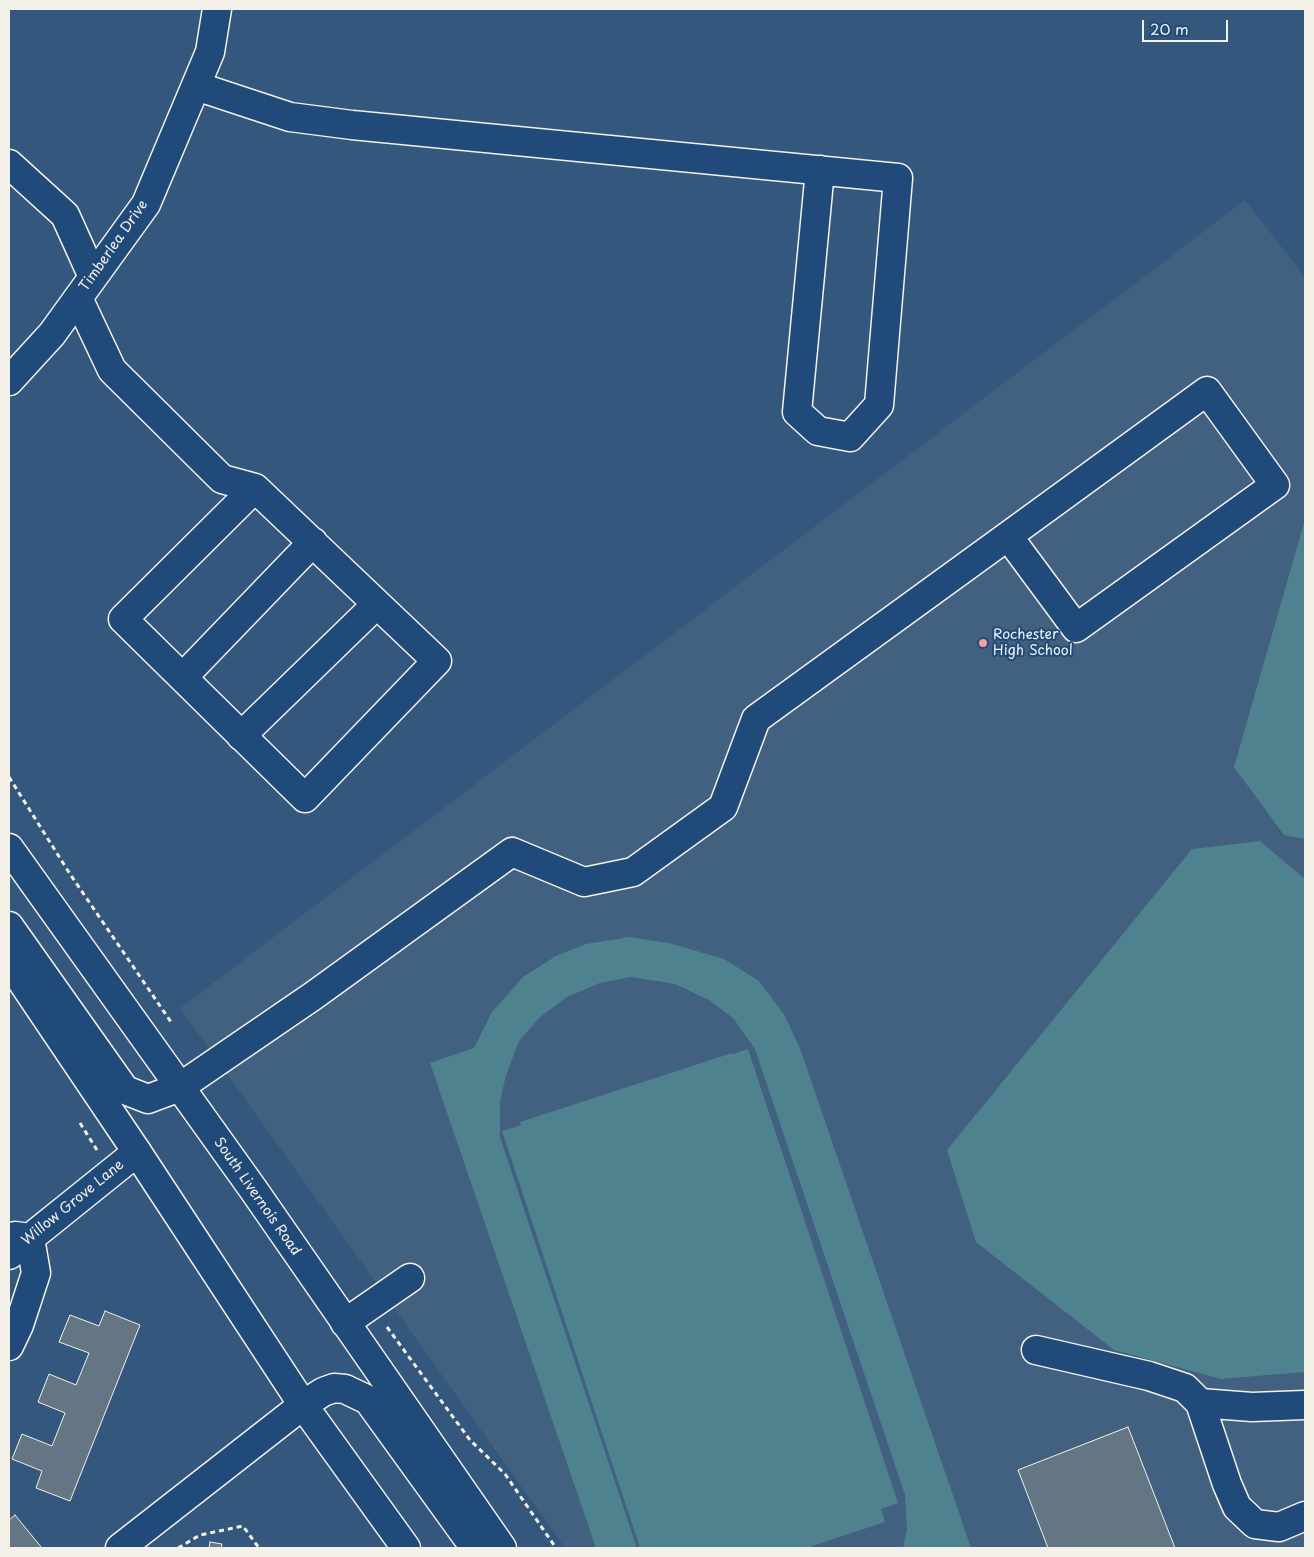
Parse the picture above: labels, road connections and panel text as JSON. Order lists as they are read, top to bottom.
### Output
{
  "streets": {
    "main road": ["Timberlea Drive", "South Livernois Road", "Willow Grove Lane"]
  },
  "places": ["Rochester High School"],
  "scale_bar": "20 m"
}
